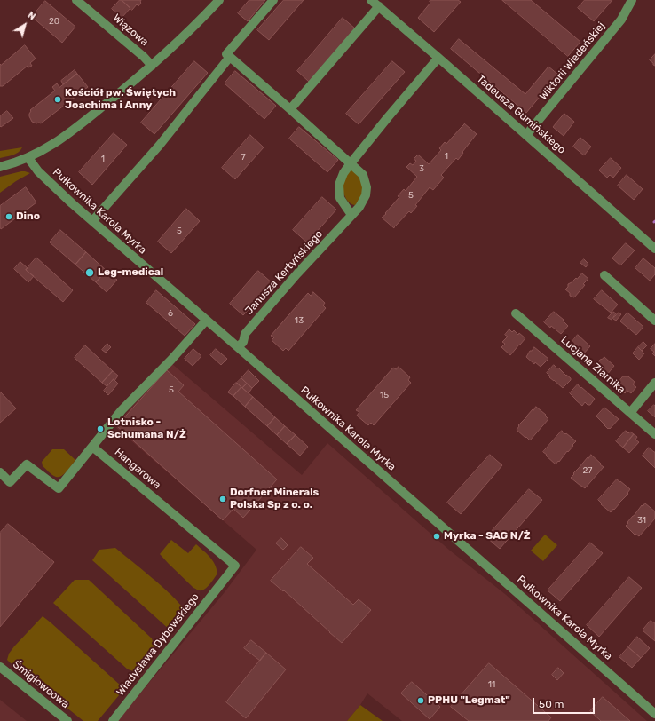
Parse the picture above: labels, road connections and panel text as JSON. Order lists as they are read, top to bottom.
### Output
{
  "streets": {
    "street": [
      "Wiązowa",
      "Wiktorii Wiedeńskiej",
      "Tadeusza Gumińskiego",
      "Pułkownika Karola Myrka",
      "Janusza Kertyńskiego",
      "Lucjana Ziarnika",
      "Hangarowa",
      "Władysława Dybowskiego",
      "Śmigłowcowa"
    ]
  },
  "crossings": [
    ["Wiktorii Wiedeńskiej", "Tadeusza Gumińskiego"],
    ["Pułkownika Karola Myrka", "Janusza Kertyńskiego"],
    ["Hangarowa", "Władysława Dybowskiego"]
  ],
  "places": [
    "Kościół pw. Świętych Joachima i Anny",
    "Dino",
    "Leg-medical",
    "Lotnisko - Schumana N/Ż",
    "Dorfner Minerals Polska Sp z o. o.",
    "Myrka - SAG N/Ż",
    "PPHU \"Legmat\""
  ],
  "house_numbers": [
    "20",
    "1",
    "7",
    "1",
    "3",
    "5",
    "5",
    "6",
    "13",
    "5",
    "15",
    "27",
    "31",
    "11"
  ],
  "scale_bar": "50 m",
  "north": "top right"
}
